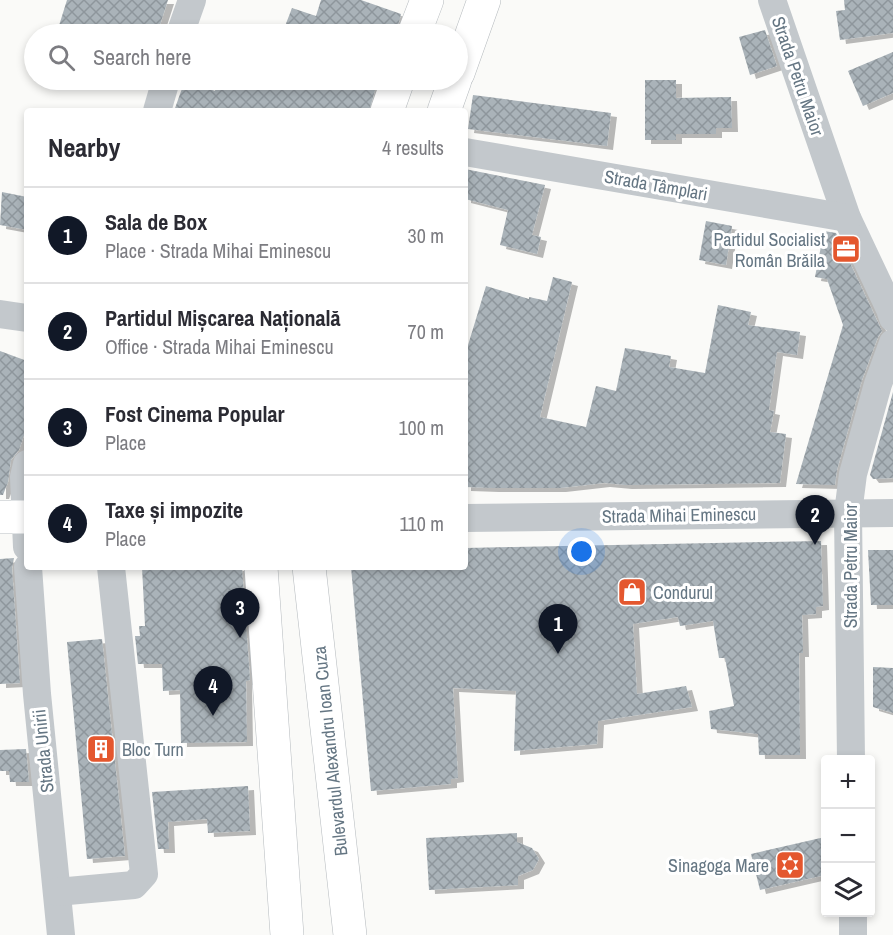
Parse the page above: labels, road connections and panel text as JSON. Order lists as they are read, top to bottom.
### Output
{
  "streets": {
    "main road": ["Bulevardul Alexandru Ioan Cuza"],
    "street": [
      "Strada Petru Maior",
      "Strada Tâmplari",
      "Strada Mihai Eminescu",
      "Strada Unirii"
    ]
  },
  "crossings": [
    ["Strada Petru Maior", "Strada Tâmplari"],
    ["Strada Petru Maior", "Strada Mihai Eminescu"]
  ],
  "places": {
    "office": ["Partidul Socialist Român Brăila"],
    "shop": ["Condurul"],
    "building": ["Bloc Turn"],
    "synagogue": ["Sinagoga Mare"]
  },
  "page": {
    "search": "Search here",
    "heading": ["Nearby", "4 results"],
    "list": [
      {
        "mark": "1",
        "name": "Sala de Box",
        "note": "Place · Strada Mihai Eminescu",
        "value": "30 m"
      },
      {
        "mark": "2",
        "name": "Partidul Mișcarea Națională",
        "note": "Office · Strada Mihai Eminescu",
        "value": "70 m"
      },
      {
        "mark": "3",
        "name": "Fost Cinema Popular",
        "note": "Place",
        "value": "100 m"
      },
      {
        "mark": "4",
        "name": "Taxe și impozite",
        "note": "Place",
        "value": "110 m"
      }
    ],
    "pins": [
      "2",
      "3",
      "1",
      "4"
    ],
    "map_buttons": ["+", "−"]
  }
}
